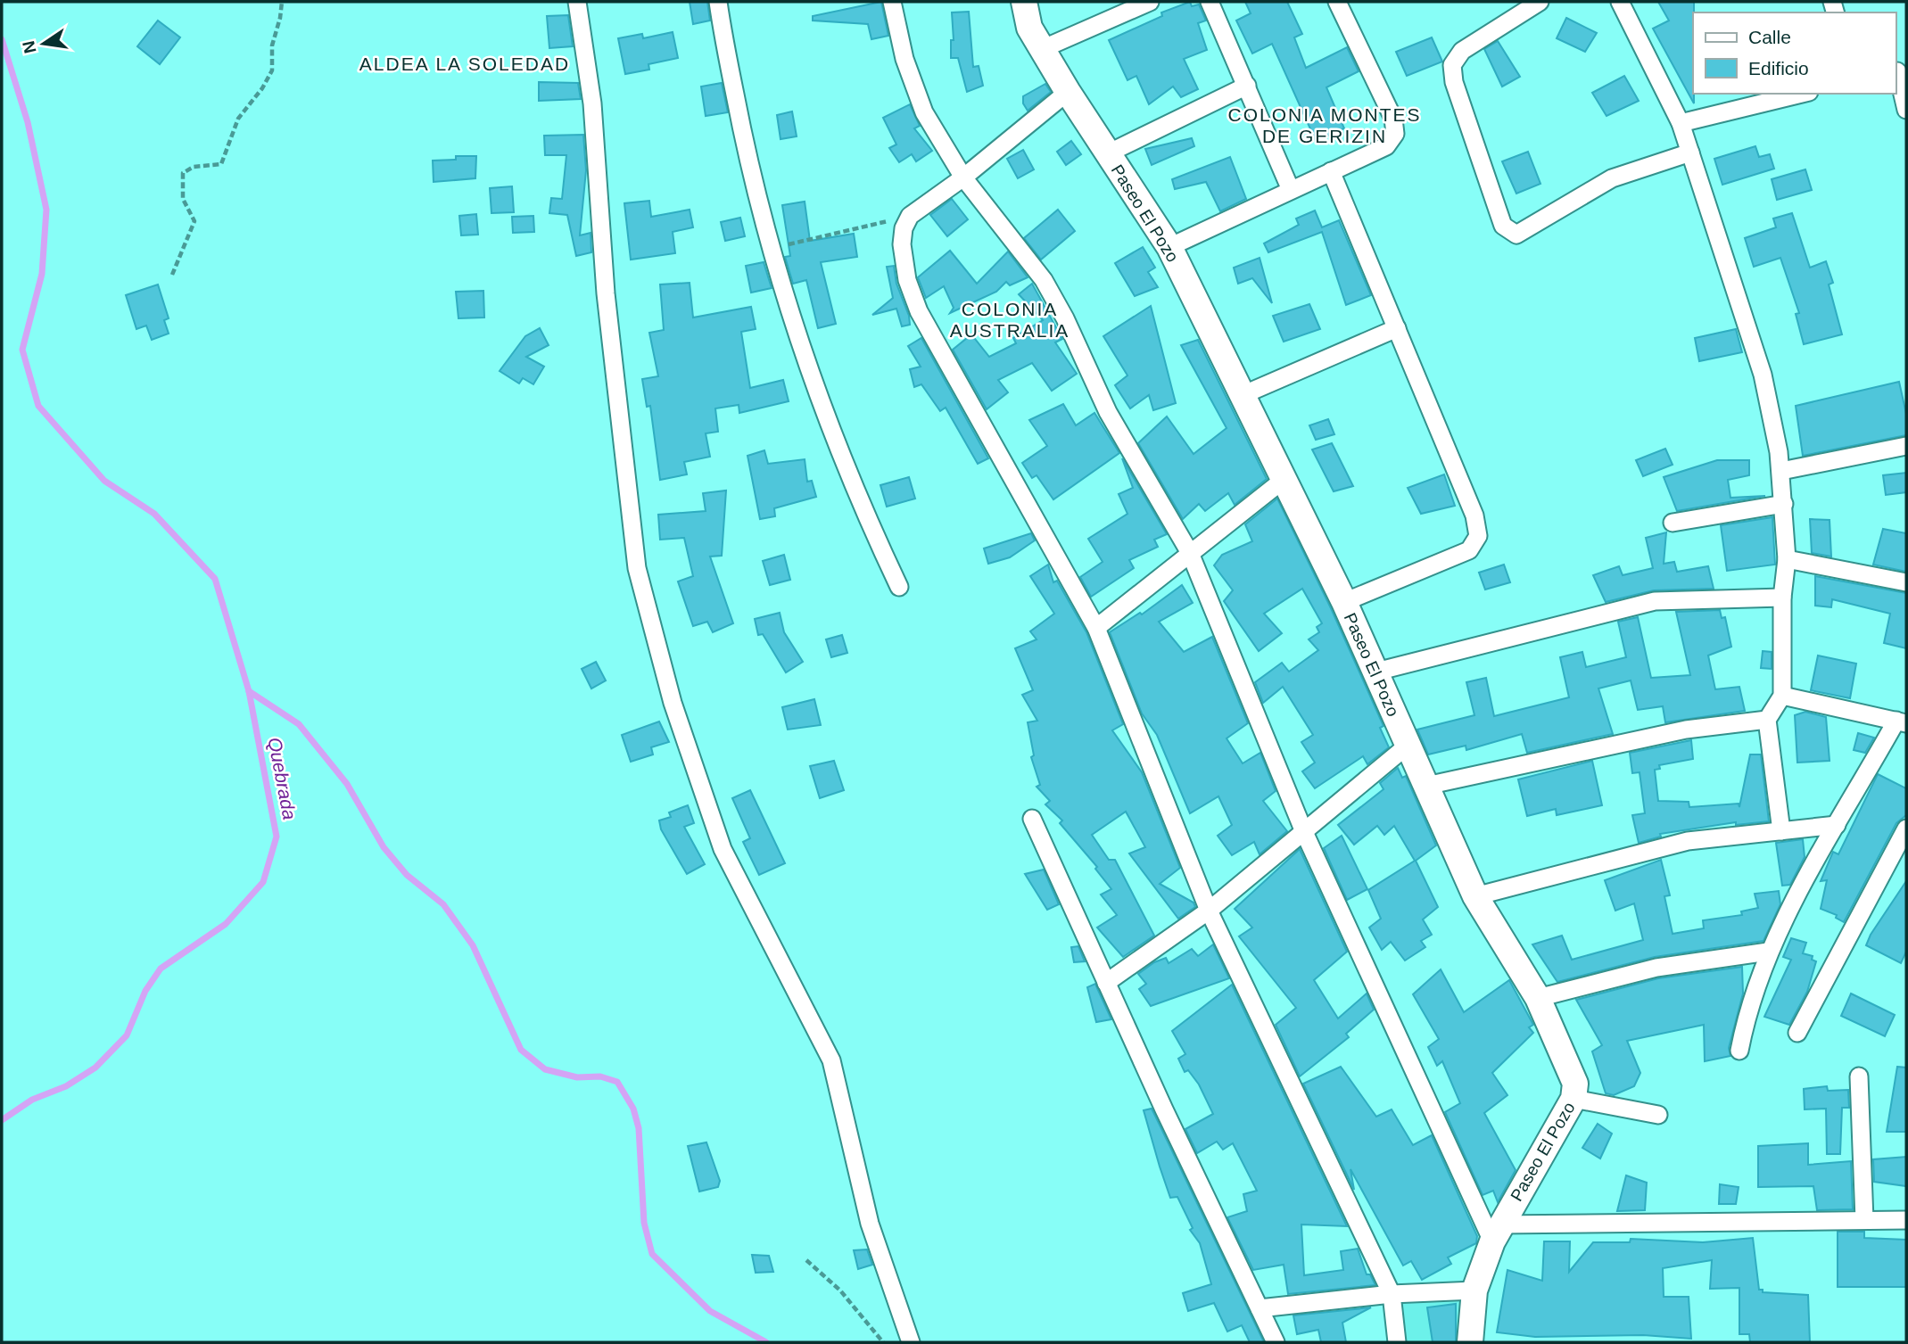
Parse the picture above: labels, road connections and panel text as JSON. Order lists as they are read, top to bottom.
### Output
{
  "streets": {
    "street": ["Paseo El Pozo"]
  },
  "districts": ["ALDEA LA SOLEDAD", "COLONIA MONTES DE GERIZIN", "COLONIA AUSTRALIA"],
  "water": ["Quebrada"],
  "legend": ["Calle", "Edificio"],
  "north": "left"
}
